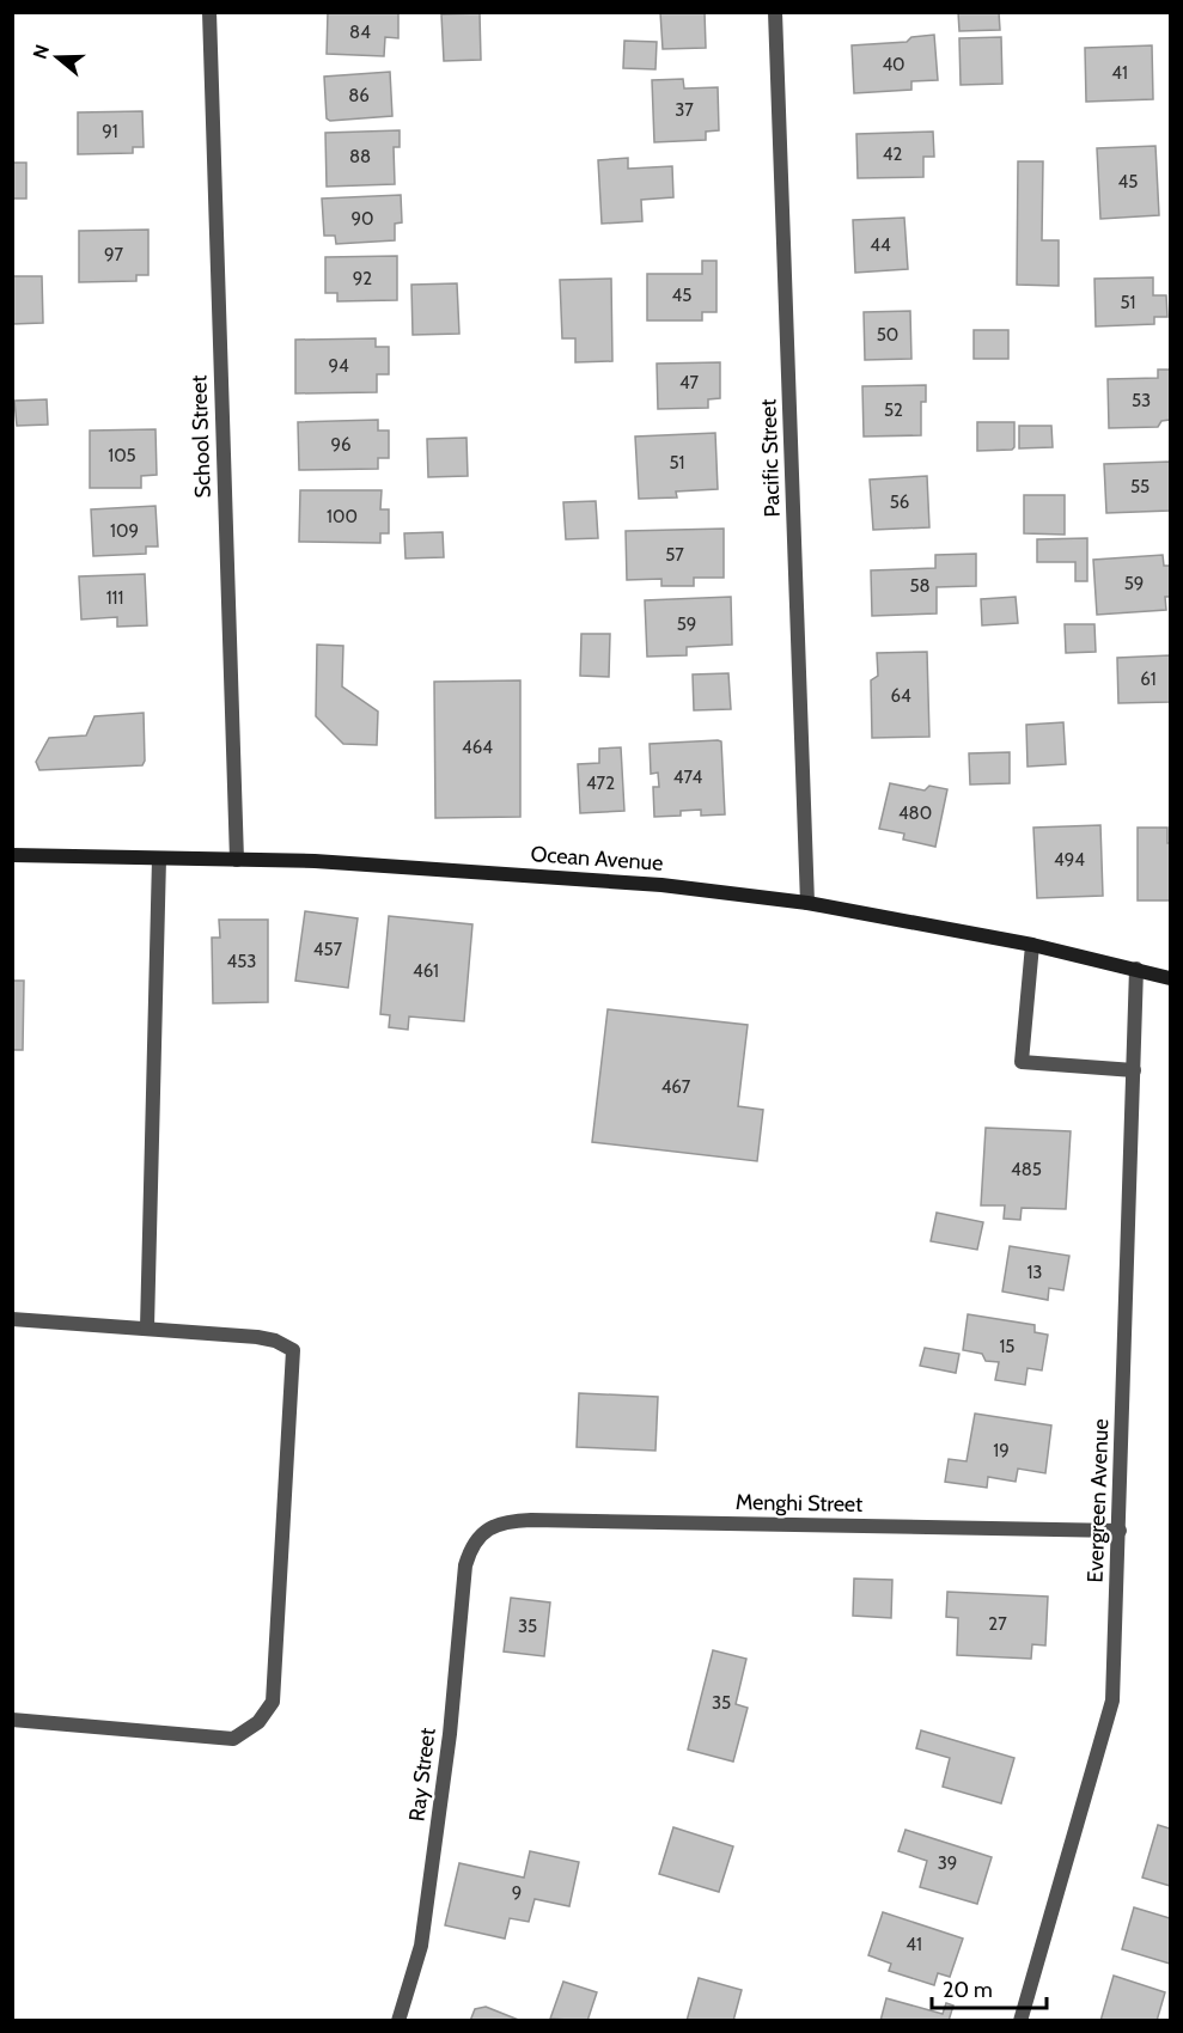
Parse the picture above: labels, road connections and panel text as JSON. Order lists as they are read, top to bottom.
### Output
{
  "streets": {
    "main road": ["Ocean Avenue"],
    "street": [
      "School Street",
      "Pacific Street",
      "Evergreen Avenue",
      "Menghi Street",
      "Ray Street"
    ]
  },
  "crossings": [
    ["School Street", "Ocean Avenue"],
    ["Pacific Street", "Ocean Avenue"],
    ["Ocean Avenue", "Evergreen Avenue"],
    ["Evergreen Avenue", "Menghi Street"],
    ["Menghi Street", "Ray Street"]
  ],
  "house_numbers": [
    "84",
    "40",
    "41",
    "86",
    "37",
    "91",
    "42",
    "88",
    "45",
    "90",
    "44",
    "97",
    "92",
    "45",
    "51",
    "50",
    "94",
    "47",
    "53",
    "52",
    "96",
    "105",
    "51",
    "55",
    "56",
    "100",
    "109",
    "57",
    "59",
    "58",
    "111",
    "59",
    "61",
    "64",
    "464",
    "474",
    "472",
    "480",
    "494",
    "457",
    "453",
    "461",
    "467",
    "485",
    "13",
    "15",
    "19",
    "27",
    "35",
    "35",
    "39",
    "9",
    "41"
  ],
  "scale_bar": "20 m",
  "north": "left"
}
